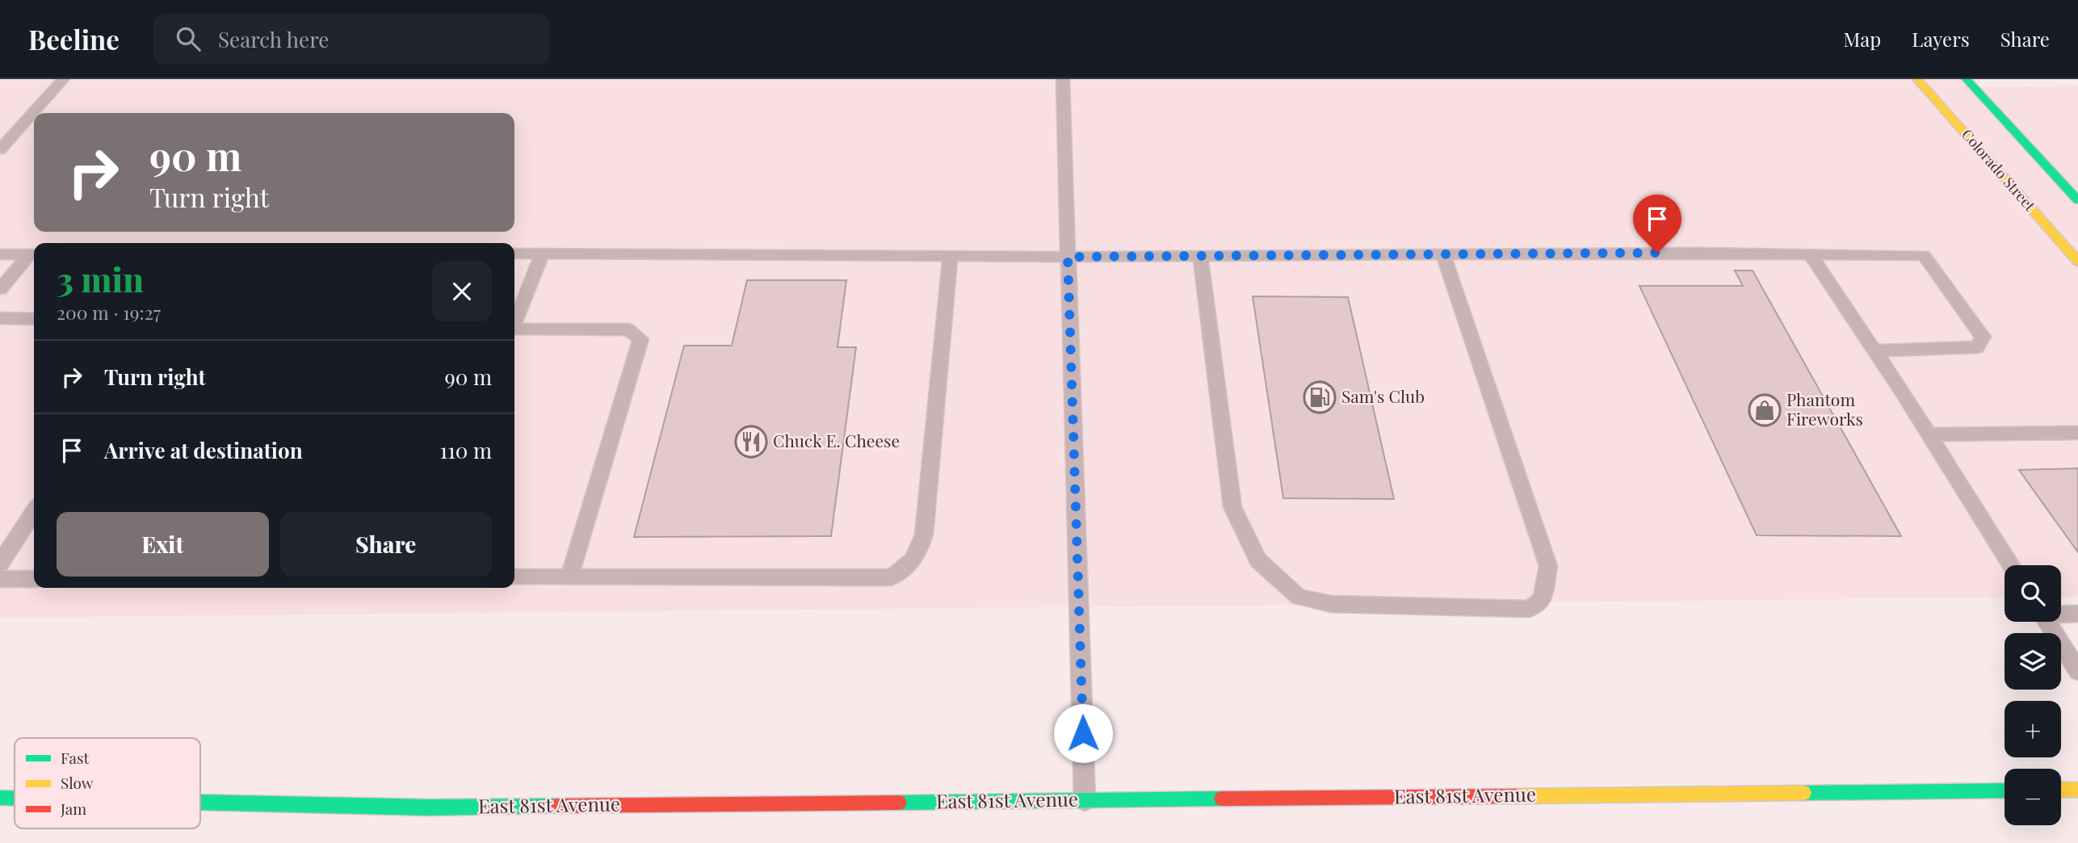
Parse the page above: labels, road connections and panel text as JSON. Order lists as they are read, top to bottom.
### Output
{
  "streets": {
    "main road": ["Colorado Street", "East 81st Avenue"]
  },
  "places": {
    "fuel station": ["Sam's Club"],
    "shop": ["Phantom Fireworks"],
    "restaurant": ["Chuck E. Cheese"]
  },
  "legend": ["Fast", "Slow", "Jam"],
  "page": {
    "header": "Beeline",
    "search": "Search here",
    "nav": ["Map", "Layers", "Share"],
    "turn": ["90 m", "Turn right"],
    "heading": ["3 min", "200 m · 19:27"],
    "list": [
      {
        "name": "Turn right",
        "value": "90 m"
      },
      {
        "name": "Arrive at destination",
        "value": "110 m"
      }
    ],
    "buttons": ["Exit", "Share"],
    "map_buttons": ["+", "−"]
  }
}
